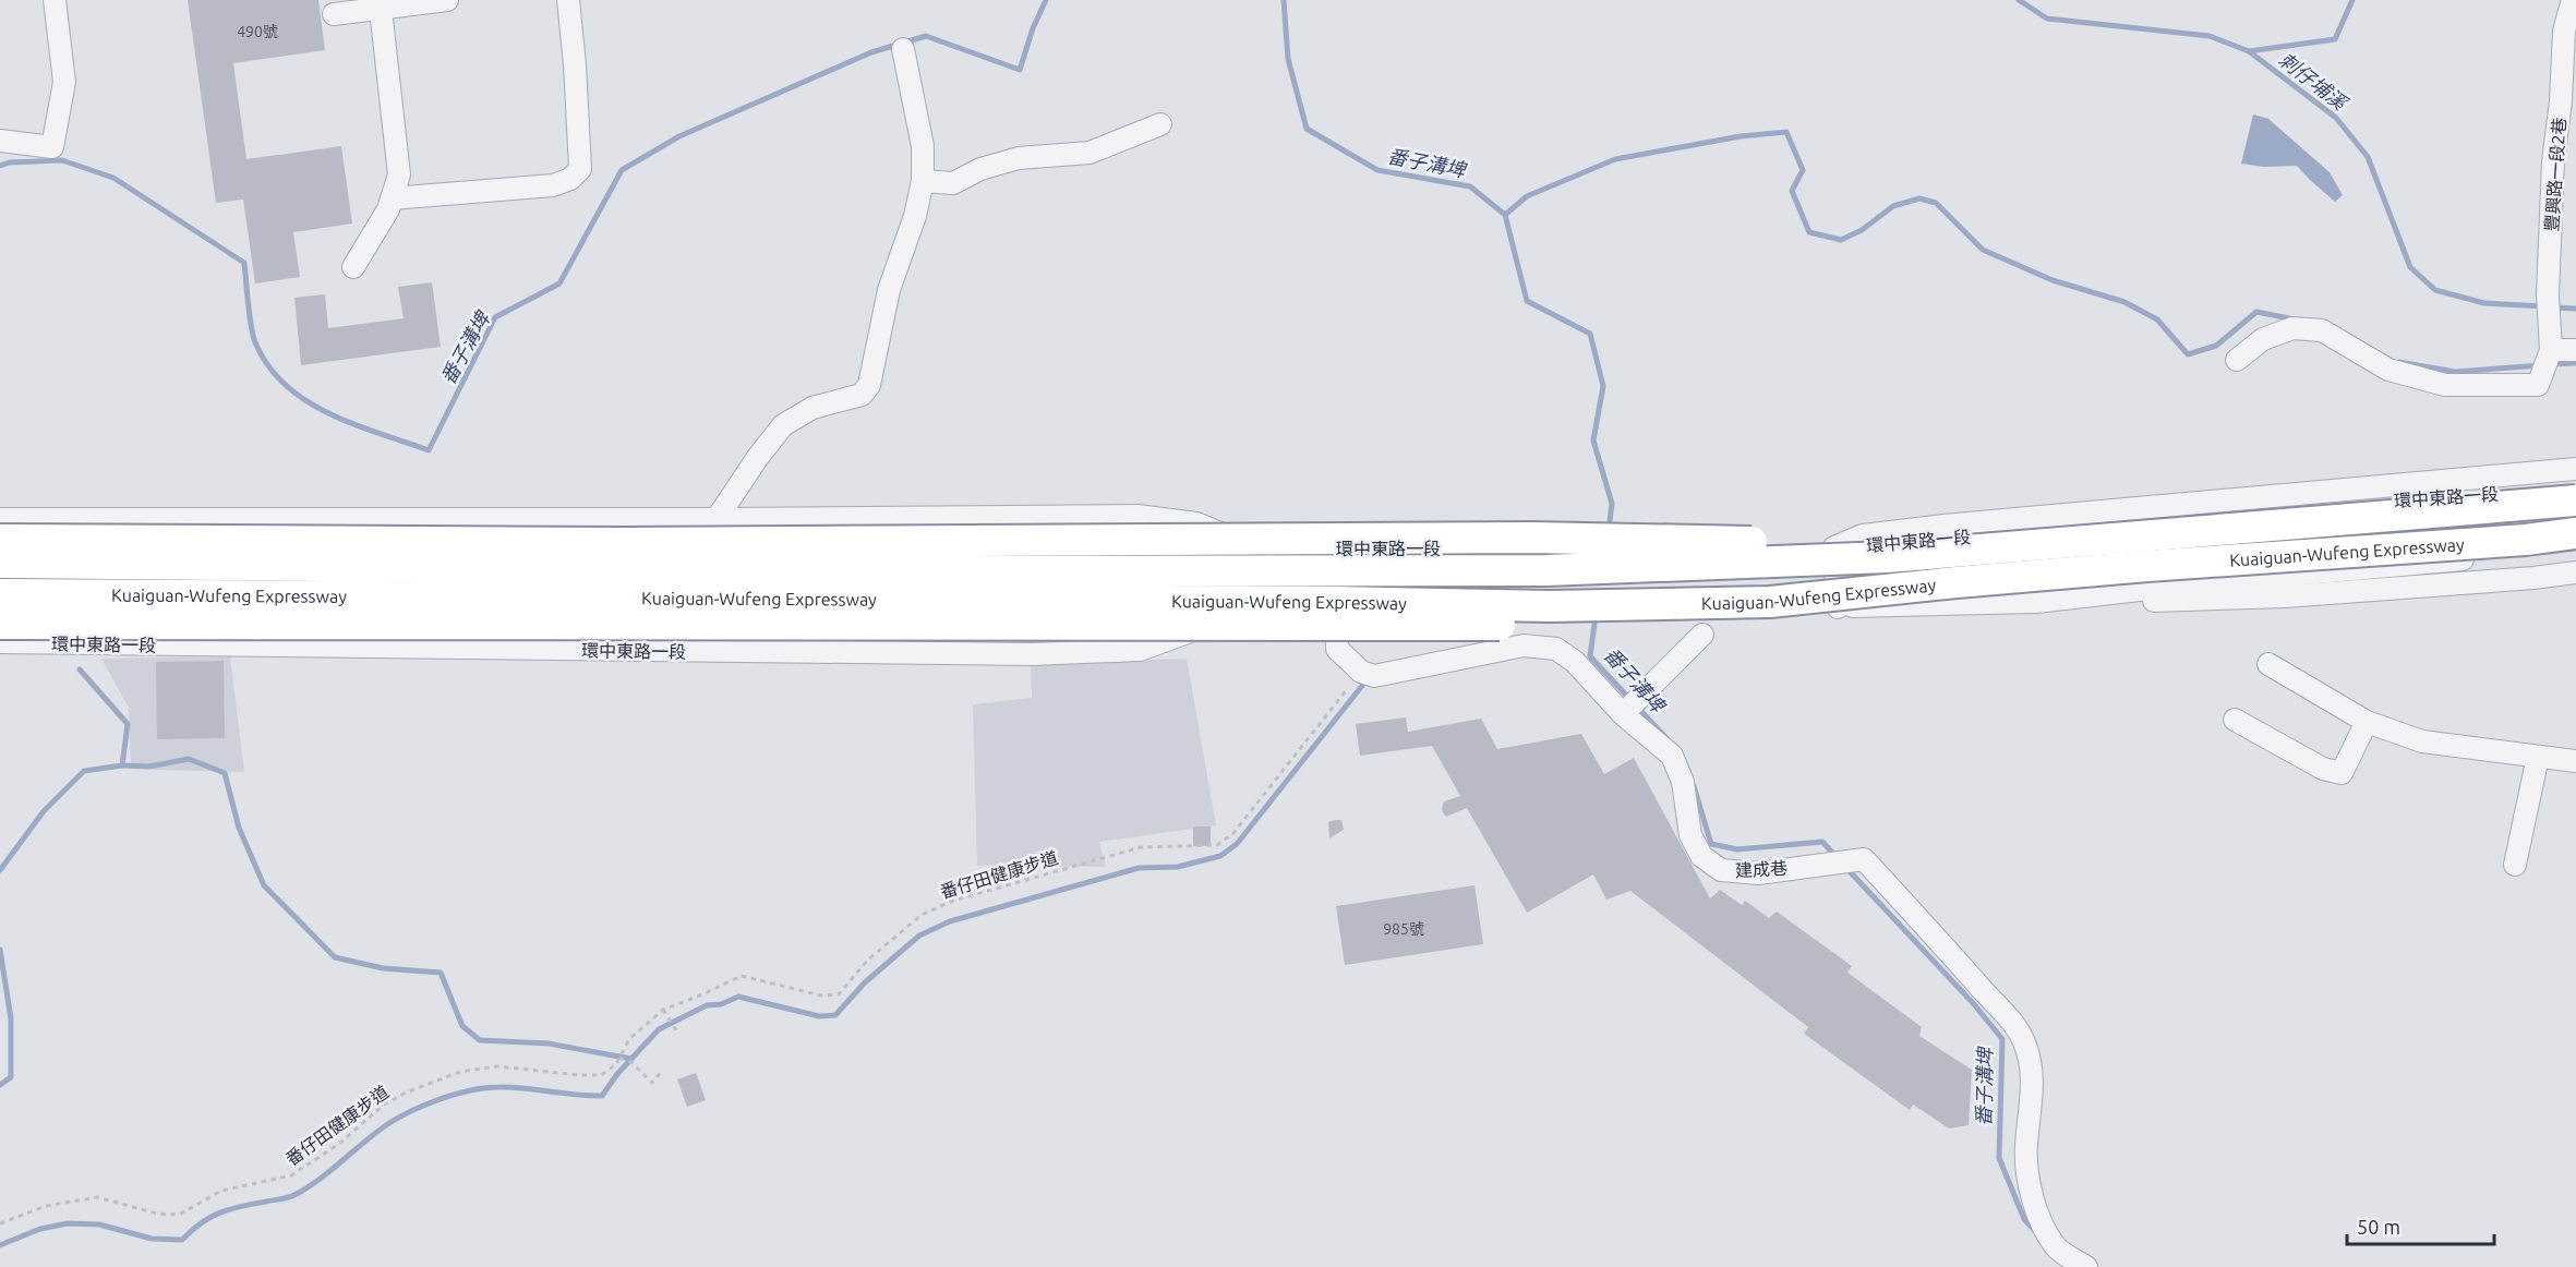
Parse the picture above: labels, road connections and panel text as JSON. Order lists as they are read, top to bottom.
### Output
{
  "streets": {
    "highway": ["Kuaiguan-Wufeng Expressway"],
    "street": ["豐興路一段2巷", "環中東路一段", "建成巷"],
    "path": ["番仔田健康步道"]
  },
  "crossings": [
    ["建成巷", "番仔田健康步道"]
  ],
  "water": ["刺仔埔溪", "番子溝埤"],
  "house_numbers": ["490號", "985號"],
  "scale_bar": "50 m"
}
